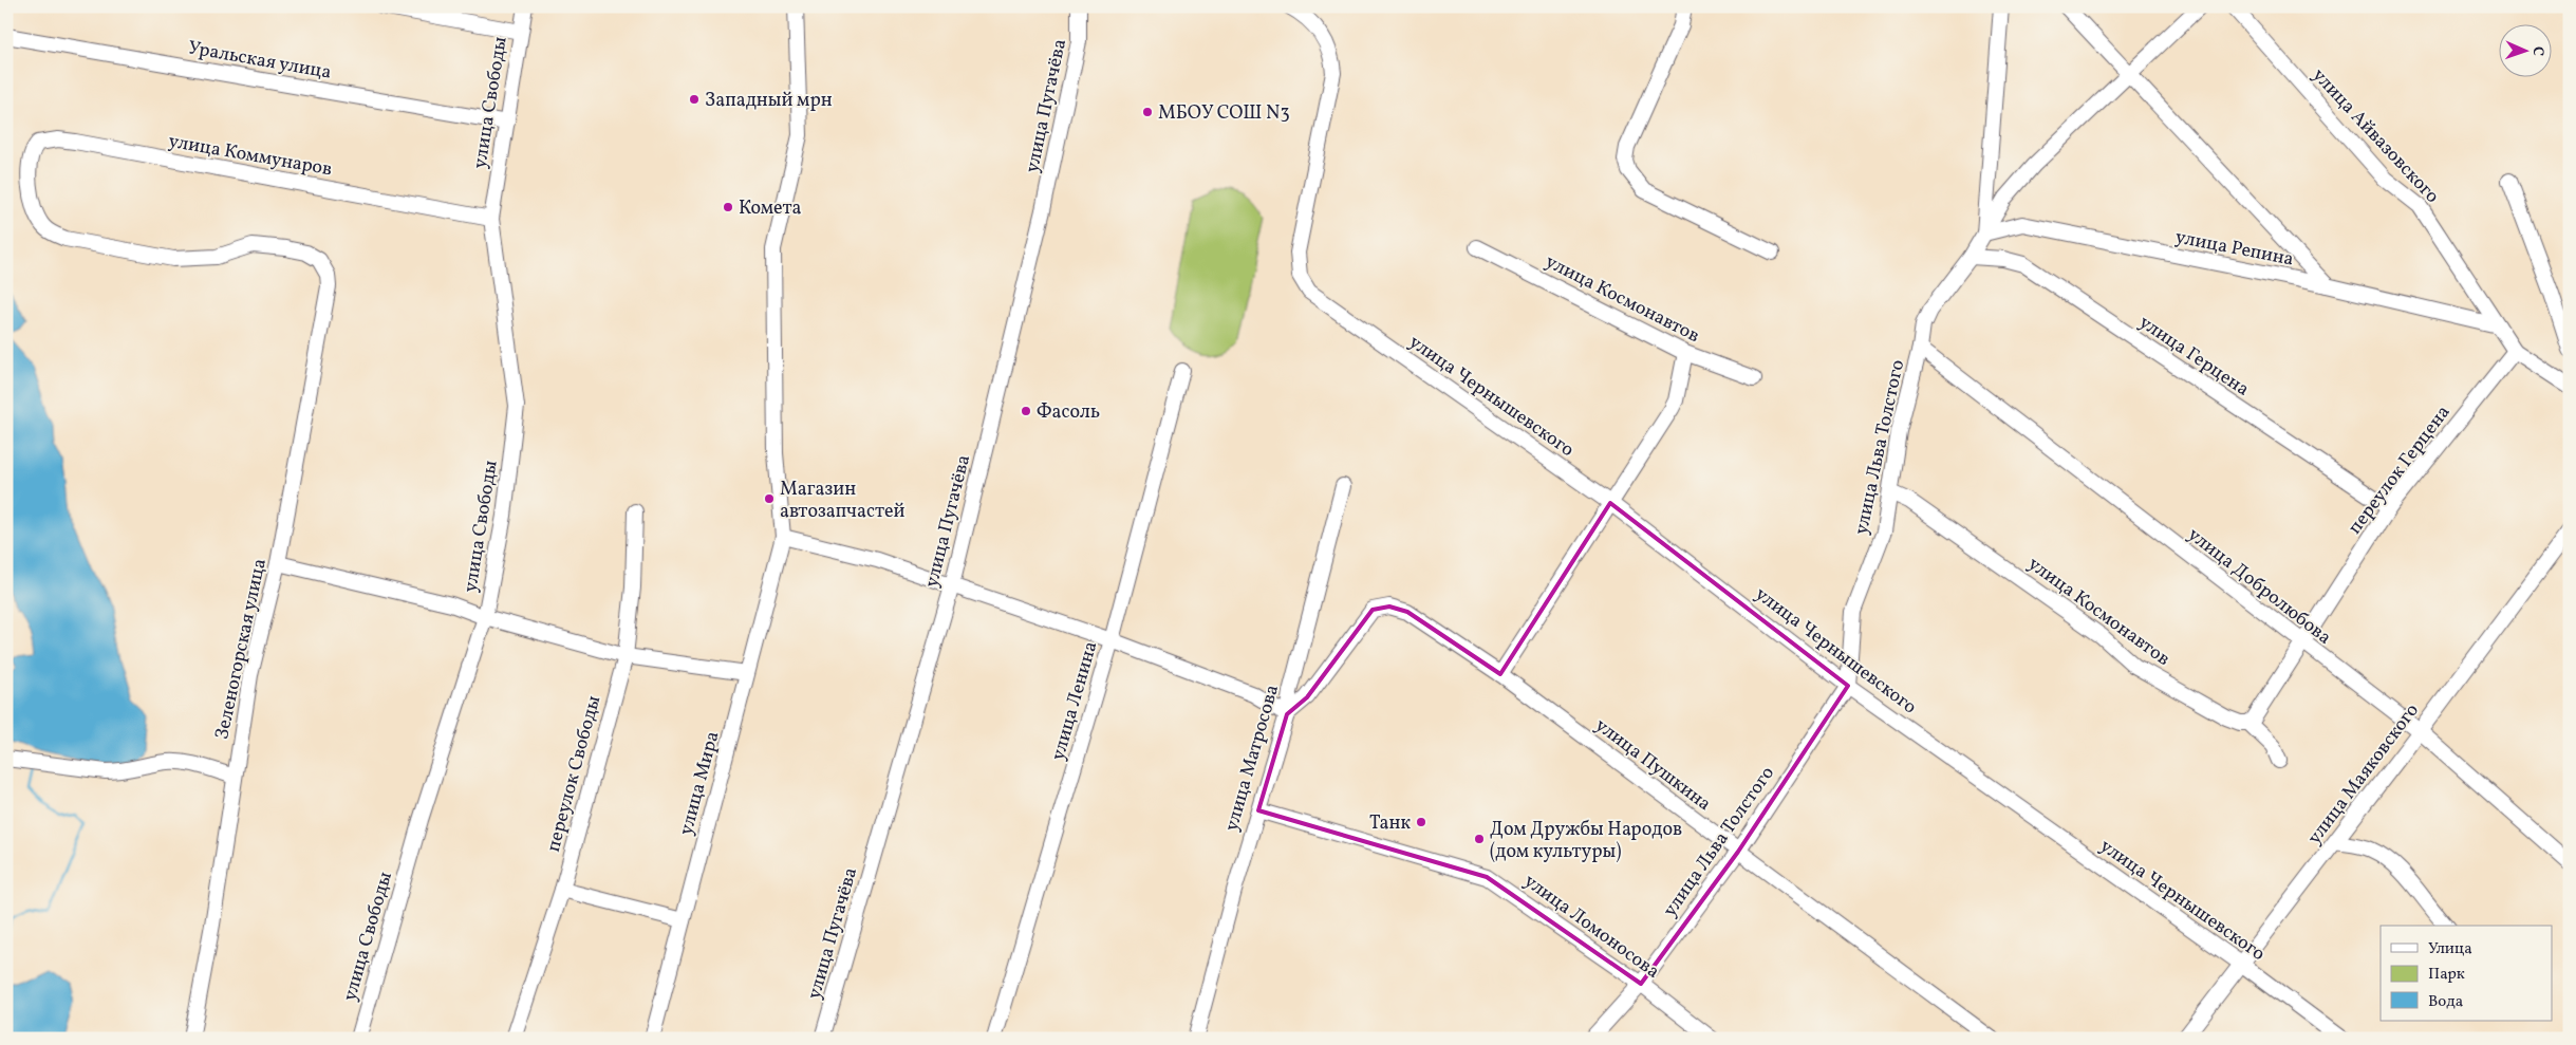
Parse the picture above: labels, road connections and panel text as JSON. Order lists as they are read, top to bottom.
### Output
{
  "streets": {
    "street": [
      "Уральская улица",
      "улица Свободы",
      "улица Пугачёва",
      "улица Айвазовского",
      "улица Коммунаров",
      "улица Репина",
      "улица Космонавтов",
      "улица Герцена",
      "улица Чернышевского",
      "улица Льва Толстого",
      "переулок Герцена",
      "улица Добролюбова",
      "Зеленогорская улица",
      "улица Ленина",
      "улица Матросова",
      "улица Пушкина",
      "переулок Свободы",
      "улица Маяковского",
      "улица Мира",
      "улица Ломоносова"
    ]
  },
  "crossings": [
    ["Уральская улица", "улица Свободы"],
    ["улица Свободы", "улица Коммунаров"],
    ["улица Айвазовского", "переулок Герцена"],
    ["улица Коммунаров", "Зеленогорская улица"],
    ["улица Репина", "улица Льва Толстого"],
    ["улица Космонавтов", "улица Льва Толстого"],
    ["улица Космонавтов", "переулок Герцена"],
    ["улица Герцена", "улица Льва Толстого"],
    ["улица Герцена", "переулок Герцена"],
    ["улица Чернышевского", "улица Льва Толстого"],
    ["улица Чернышевского", "улица Маяковского"],
    ["улица Льва Толстого", "улица Добролюбова"],
    ["улица Льва Толстого", "улица Пушкина"],
    ["улица Льва Толстого", "улица Ломоносова"],
    ["переулок Герцена", "улица Добролюбова"],
    ["улица Добролюбова", "улица Маяковского"],
    ["улица Матросова", "улица Пушкина"],
    ["улица Матросова", "улица Ломоносова"]
  ],
  "places": [
    "Западный мрн",
    "МБОУ СОШ N3",
    "Комета",
    "Фасоль",
    "Магазин автозапчастей",
    "Танк",
    "Дом Дружбы Народов (дом культуры)"
  ],
  "legend": ["Улица", "Парк", "Вода"],
  "north": "right"
}
